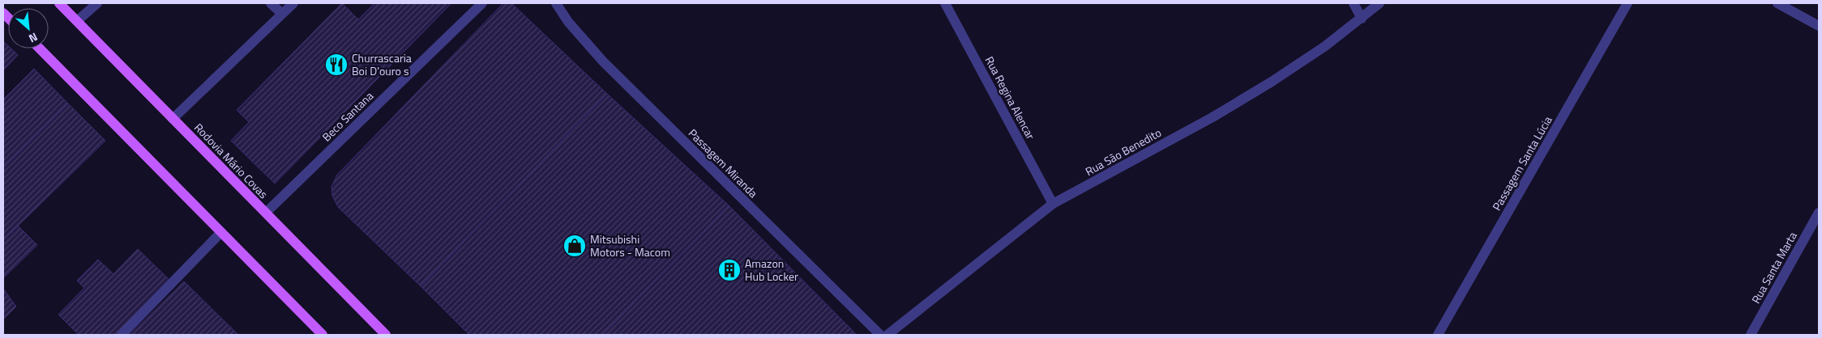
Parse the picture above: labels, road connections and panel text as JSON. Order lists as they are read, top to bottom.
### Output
{
  "streets": {
    "main road": ["Rodovia Mário Covas"],
    "street": [
      "Rua Regina Alencar",
      "Beco Santana",
      "Rua São Benedito",
      "Passagem Miranda",
      "Passagem Santa Lúcia",
      "Rua Santa Marta"
    ]
  },
  "crossings": [
    ["Rua Regina Alencar", "Rua São Benedito"],
    ["Beco Santana", "Rodovia Mário Covas"]
  ],
  "places": {
    "restaurant": ["Churrascaria Boi D'ouro s"],
    "shop": ["Mitsubishi Motors - Macom"],
    "building": ["Amazon Hub Locker"]
  },
  "north": "bottom right"
}
